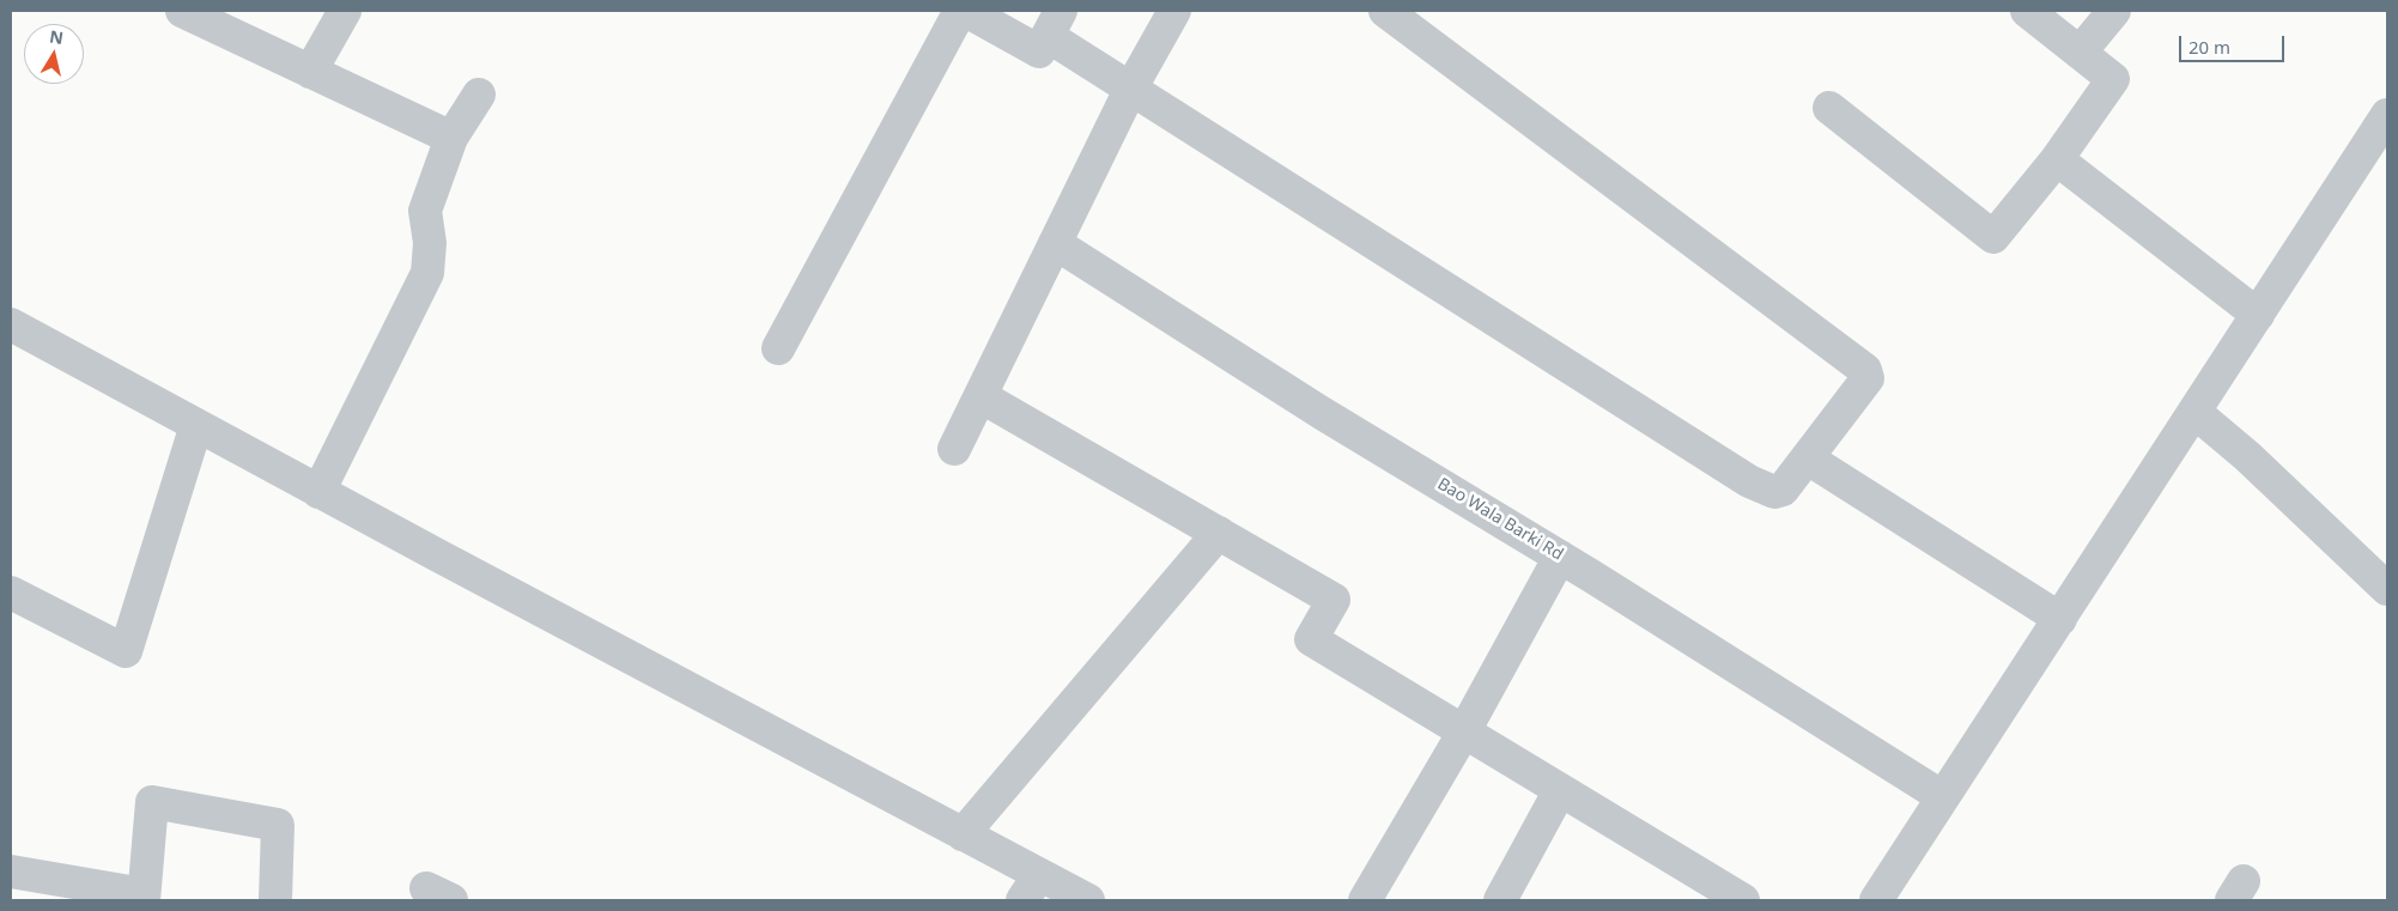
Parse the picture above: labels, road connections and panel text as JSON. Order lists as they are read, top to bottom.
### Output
{
  "streets": {
    "street": ["Bao Wala Barki Rd"]
  },
  "scale_bar": "20 m",
  "north": "top"
}
